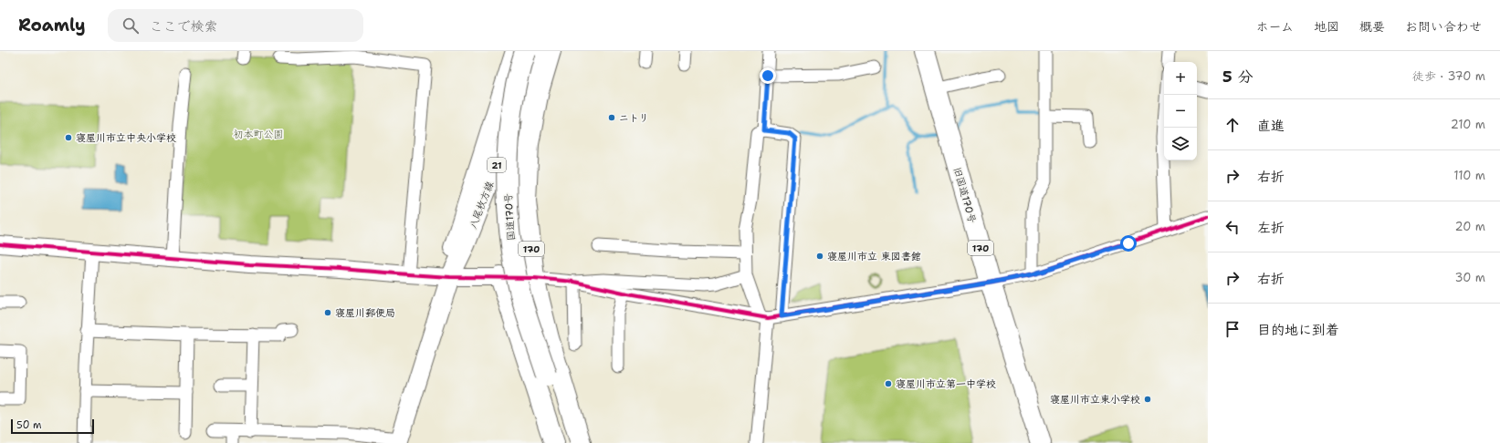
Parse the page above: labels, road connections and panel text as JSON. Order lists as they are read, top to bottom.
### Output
{
  "streets": {
    "highway": ["旧国道170号", "国道170号", "170"],
    "main road": ["21", "八尾枚方線"]
  },
  "parks": ["初本町公園"],
  "places": [
    "ニトリ",
    "寝屋川市立中央小学校",
    "寝屋川市立 東図書館",
    "寝屋川郵便局",
    "寝屋川市立第一中学校",
    "寝屋川市立東小学校"
  ],
  "scale_bar": "50 m",
  "page": {
    "header": "Roamly",
    "search": "ここで検索",
    "nav": [
      "ホーム",
      "地図",
      "概要",
      "お問い合わせ"
    ],
    "heading": ["5 分", "徒歩 · 370 m"],
    "map_buttons": ["+", "−"],
    "list": [
      ["直進", "210 m"],
      ["右折", "110 m"],
      ["左折", "20 m"],
      ["右折", "30 m"],
      "目的地に到着"
    ],
    "scale": "50 m"
  }
}
